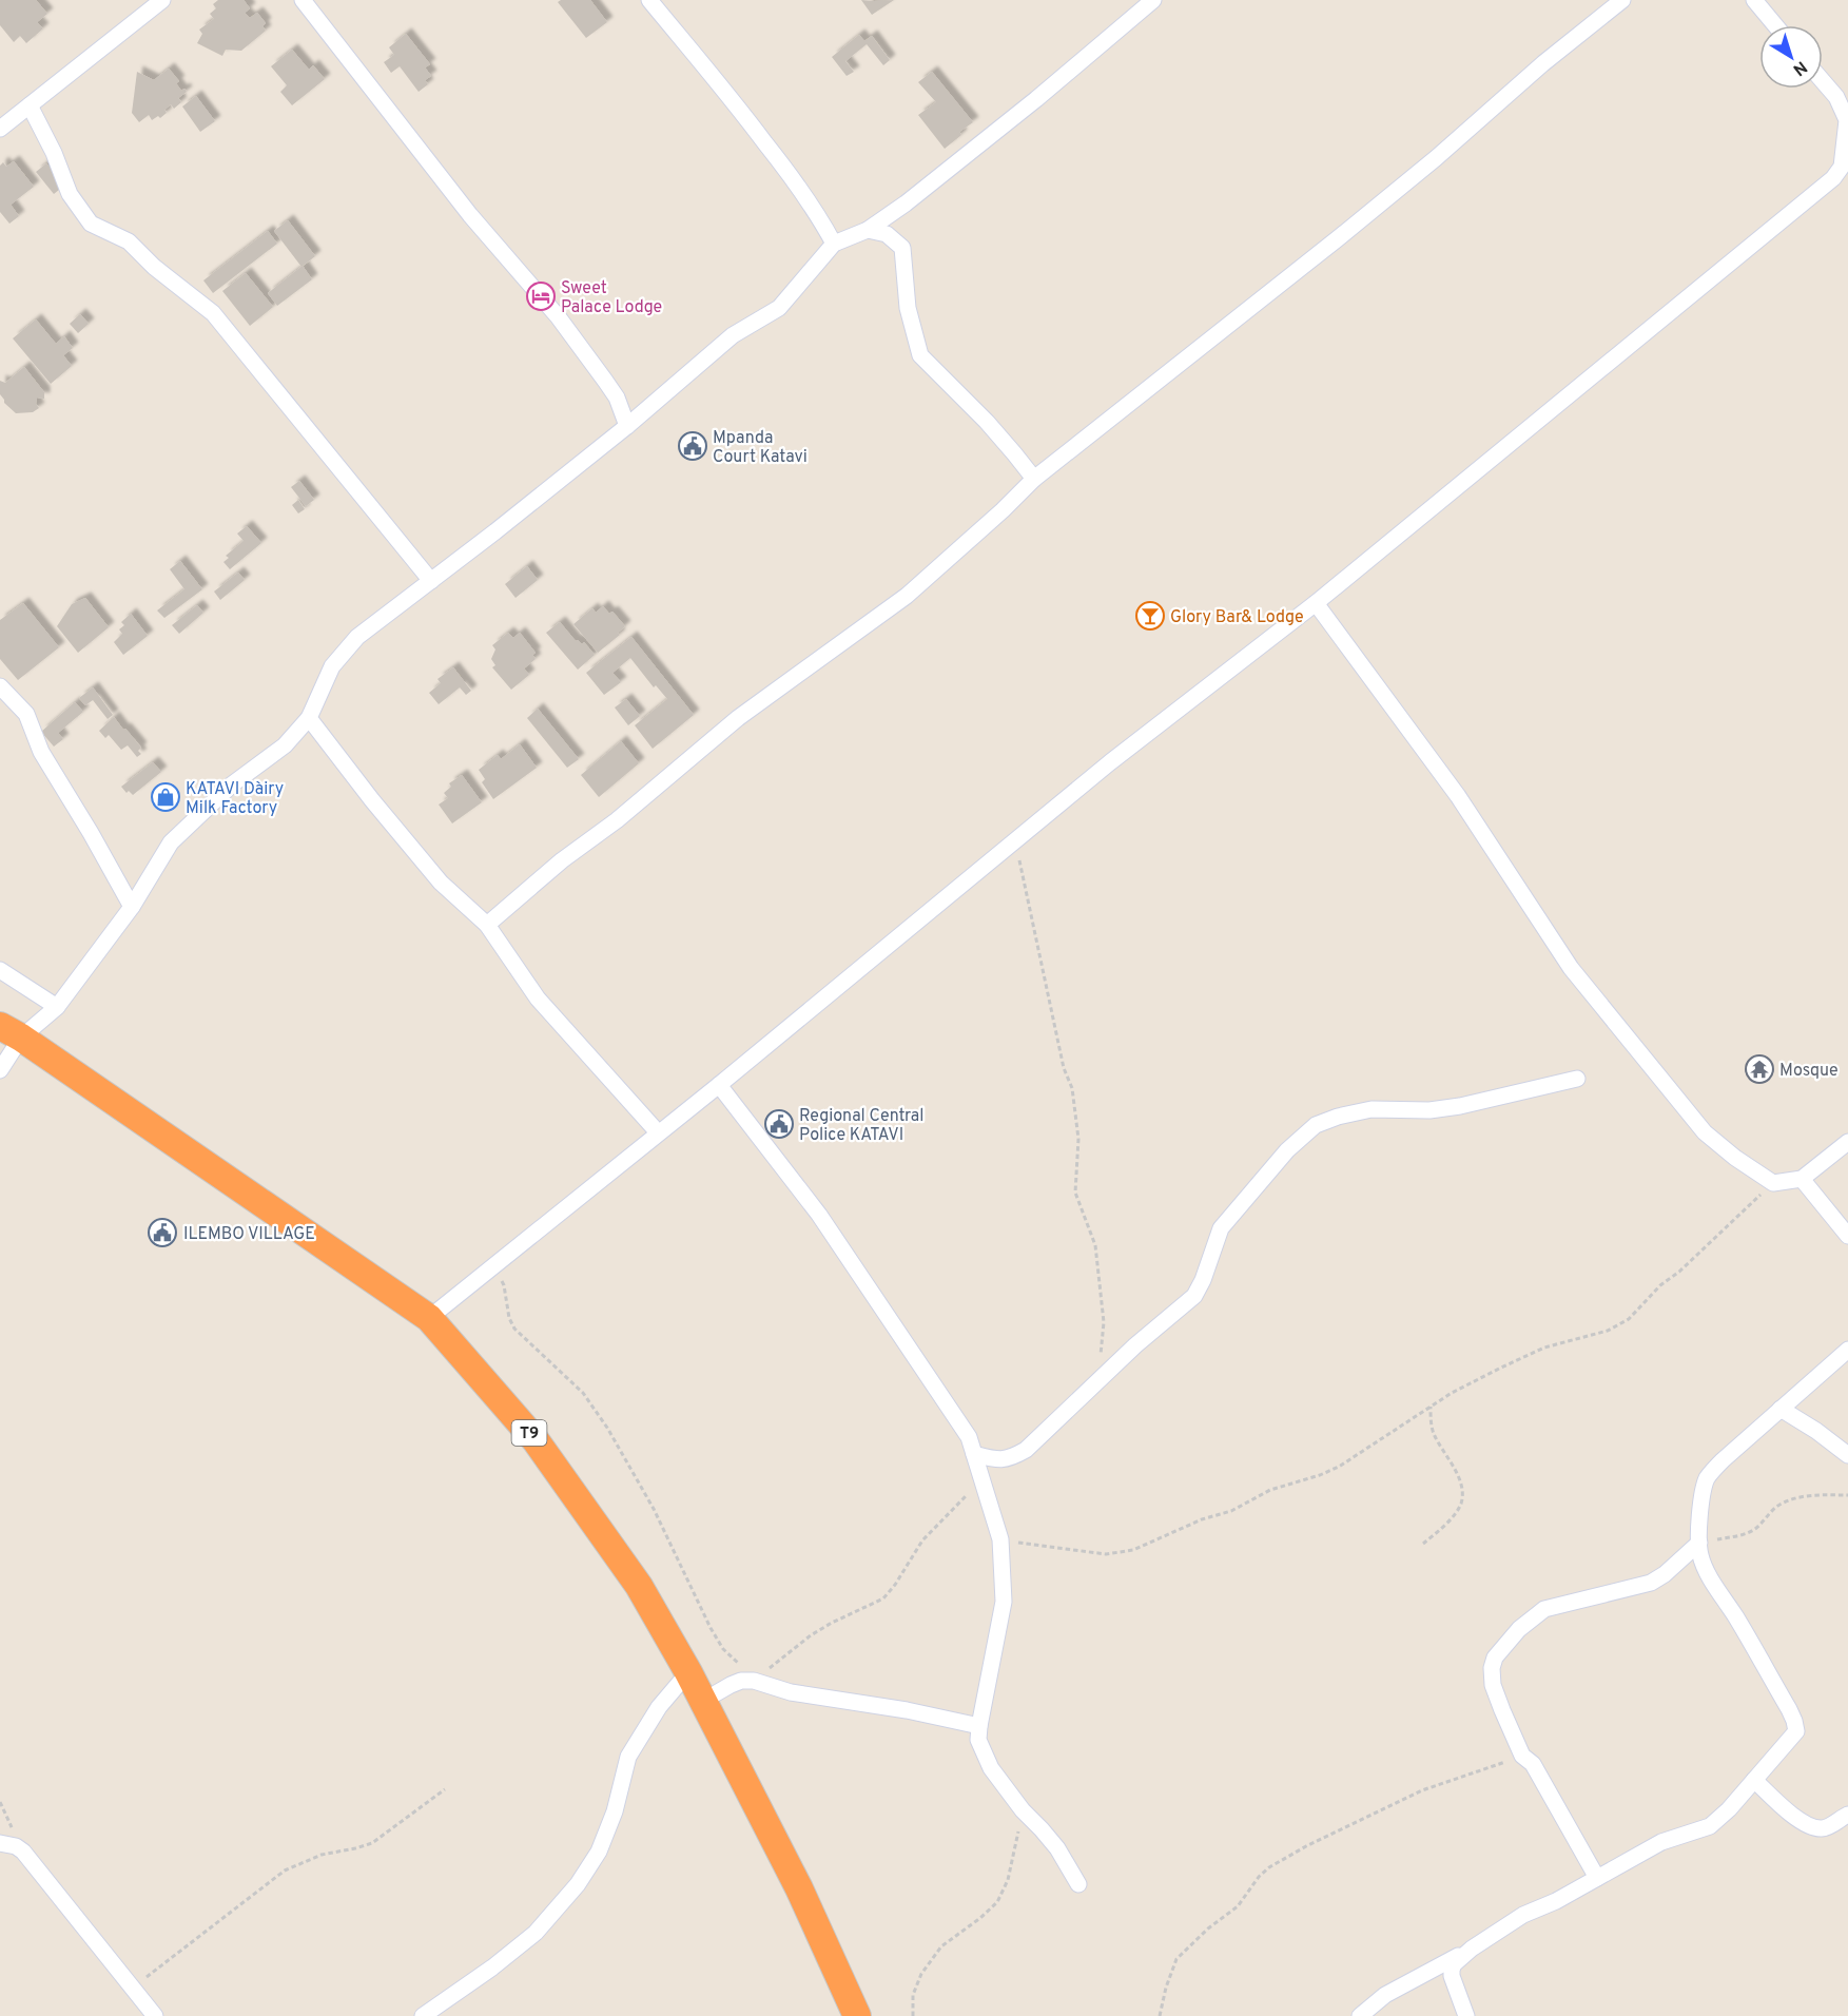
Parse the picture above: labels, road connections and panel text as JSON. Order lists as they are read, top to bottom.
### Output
{
  "streets": {
    "highway": ["T9"]
  },
  "places": {
    "hotel": ["Sweet Palace Lodge"],
    "public building": ["Mpanda Court Katavi", "Regional Central Police KATAVI", "ILEMBO VILLAGE"],
    "bar": ["Glory Bar& Lodge"],
    "shop": ["KATAVI Dàiry Milk Factory"],
    "temple": ["Mosque"]
  },
  "north": "bottom right"
}
